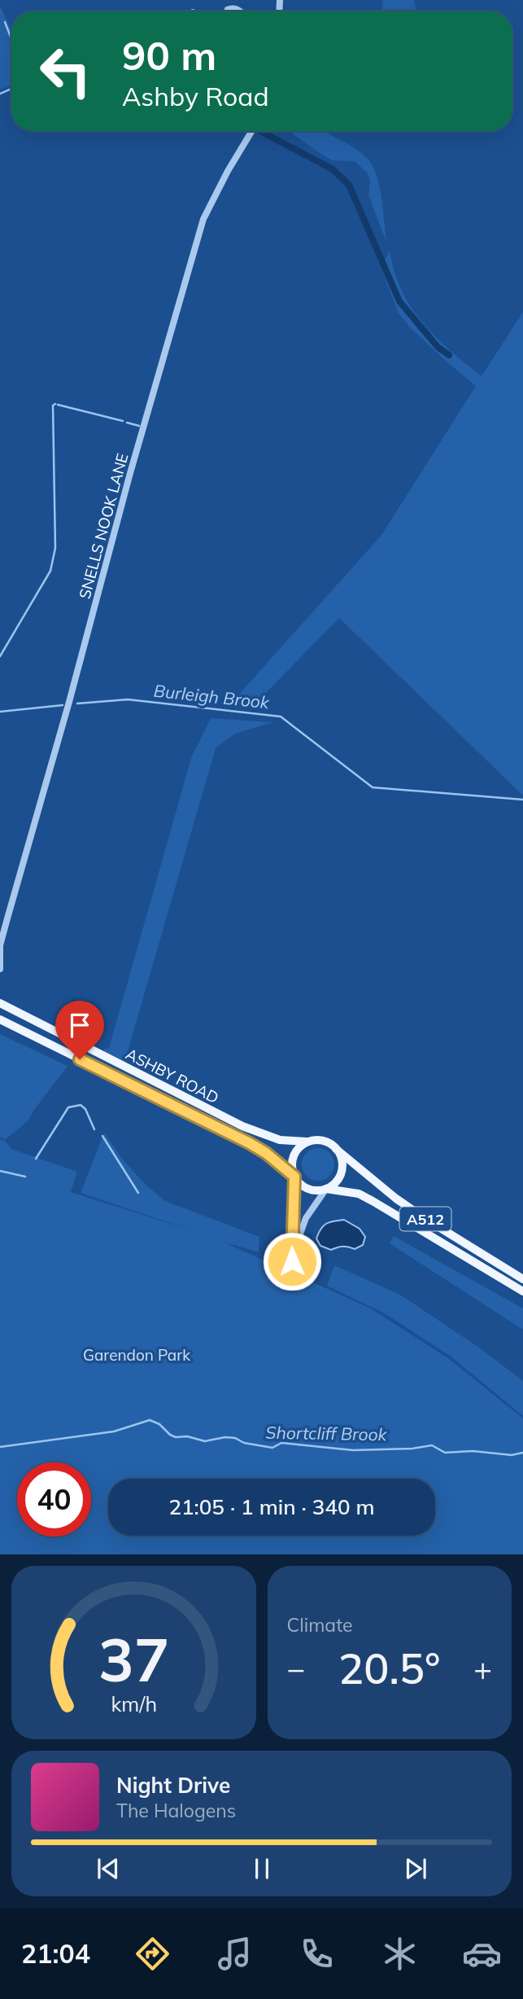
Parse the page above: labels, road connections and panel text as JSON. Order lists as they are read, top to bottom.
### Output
{
  "streets": {
    "main road": ["ASHBY ROAD", "A512"],
    "street": ["SNELLS NOOK LANE"]
  },
  "crossings": [
    ["ASHBY ROAD", "A512"]
  ],
  "water": ["Burleigh Brook", "Shortcliff Brook"],
  "parks": ["Garendon Park"],
  "page": {
    "turn": ["90 m", "Ashby Road"],
    "limit": "40",
    "trip": "21:05 · 1 min · 340 m",
    "tile": "Climate",
    "heat": ["−", "20.5°", "+"],
    "song": ["Night Drive", "The Halogens"],
    "tabs": "21:04",
    "gauge": ["37", "km/h"]
  }
}
